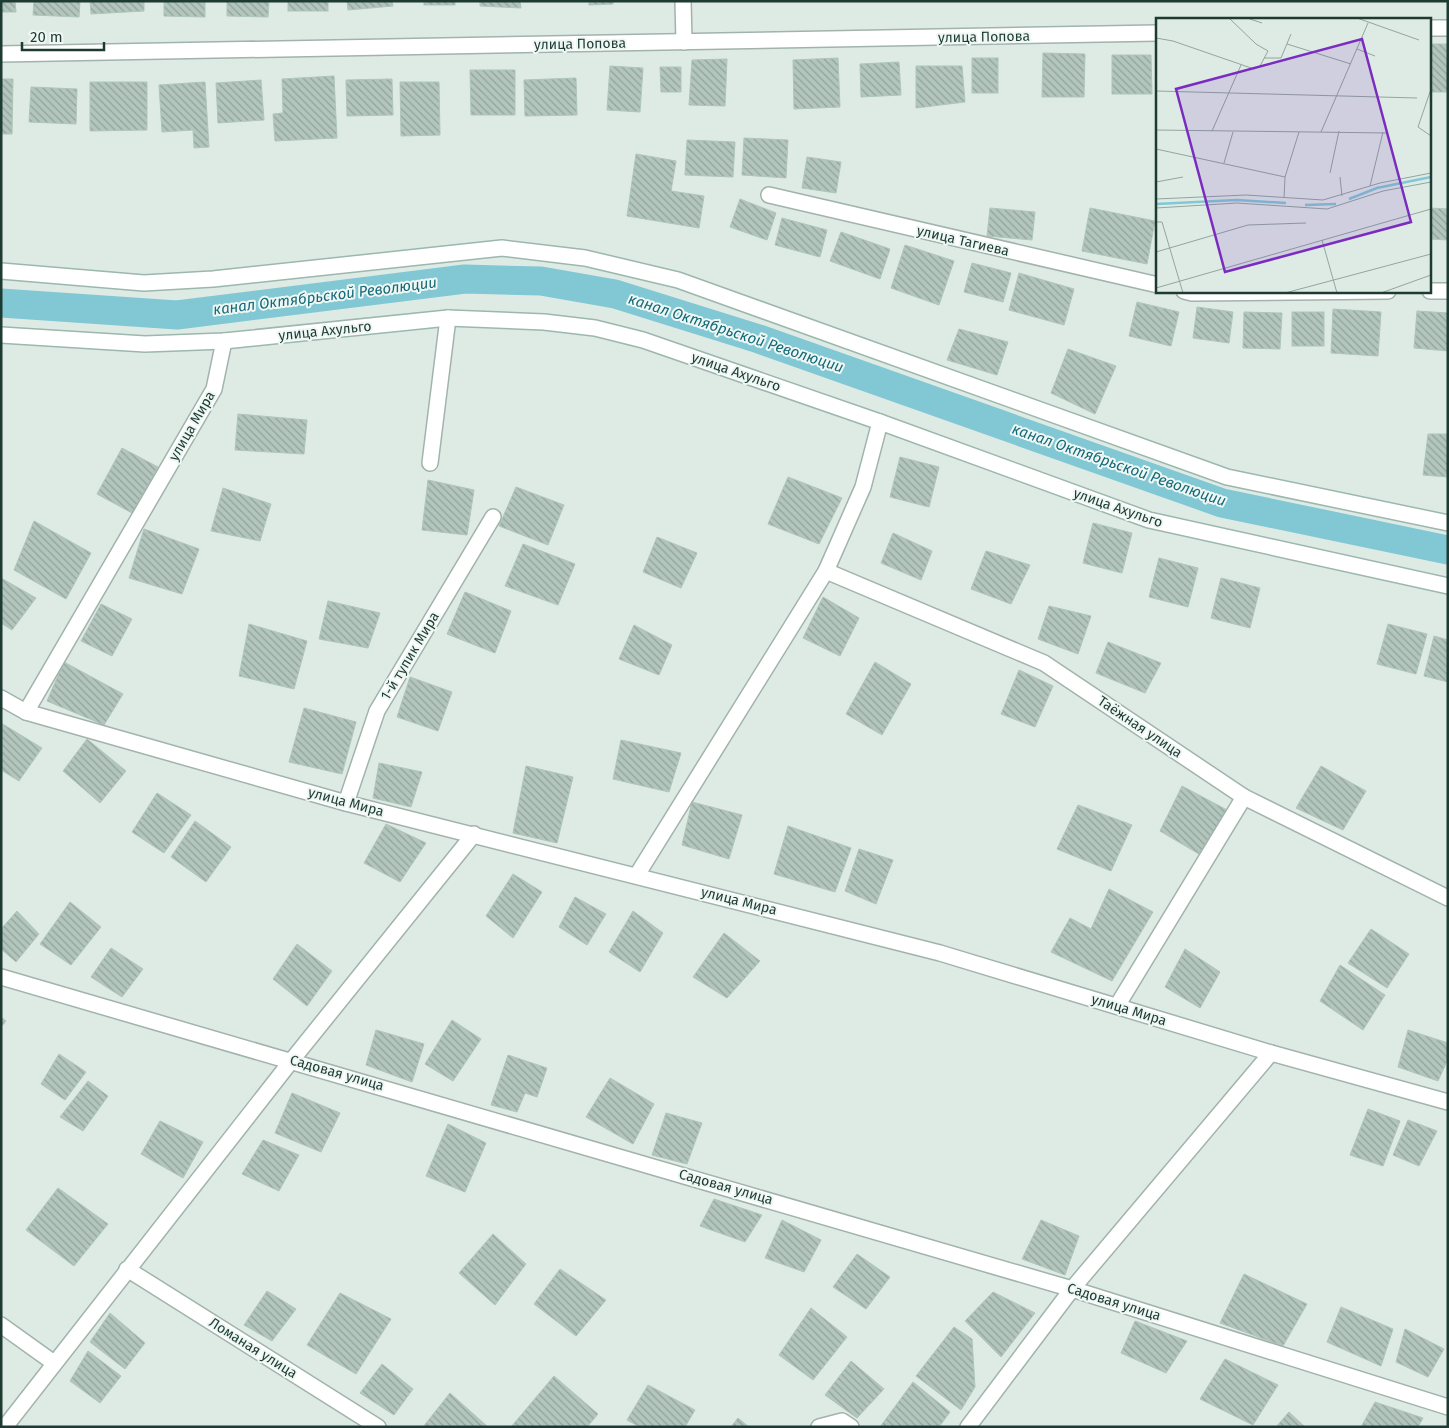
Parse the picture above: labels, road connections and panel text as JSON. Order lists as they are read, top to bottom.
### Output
{
  "streets": {
    "street": [
      "улица Попова",
      "улица Тагиева",
      "улица Ахульго",
      "улица Мира",
      "1-й тупик Мира",
      "Таёжная улица",
      "Садовая улица",
      "Ломаная улица"
    ]
  },
  "crossings": [
    ["улица Ахульго", "улица Мира"],
    ["улица Мира", "1-й тупик Мира"]
  ],
  "water": ["канал Октябрьской Революции"],
  "scale_bar": "20 m"
}
